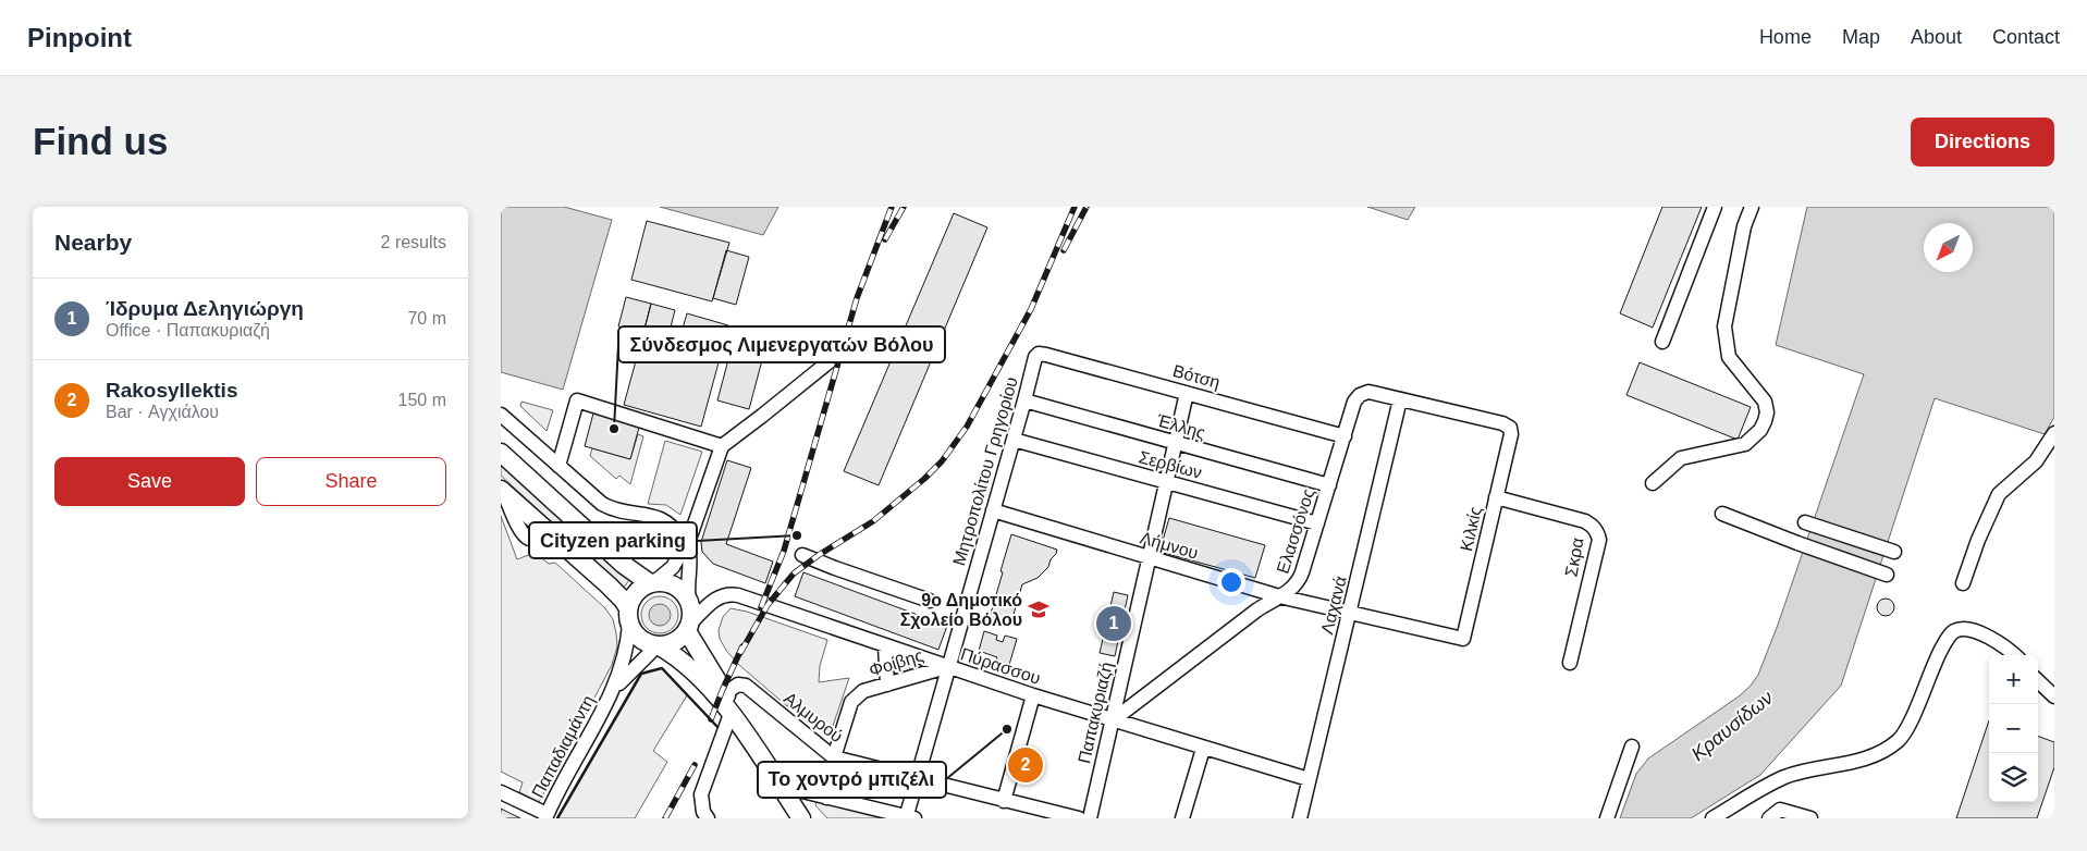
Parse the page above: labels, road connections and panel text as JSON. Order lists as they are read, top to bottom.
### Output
{
  "streets": {
    "street": [
      "Βότση",
      "Έλλης",
      "Σερβίων",
      "Μητροπολίτου Γρηγορίου",
      "Κιλκίς",
      "Ελασσόνος",
      "Λήμνου",
      "Σκρα",
      "Λαχανά",
      "Φοίβης",
      "Πύρασσου",
      "Παπακυριαζή",
      "Αλμυρού",
      "Παπαδιαμάντη"
    ]
  },
  "crossings": [
    ["Βότση", "Μητροπολίτου Γρηγορίου"],
    ["Βότση", "Ελασσόνος"],
    ["Βότση", "Παπακυριαζή"],
    ["Έλλης", "Μητροπολίτου Γρηγορίου"],
    ["Έλλης", "Ελασσόνος"],
    ["Έλλης", "Παπακυριαζή"],
    ["Σερβίων", "Μητροπολίτου Γρηγορίου"],
    ["Σερβίων", "Ελασσόνος"],
    ["Σερβίων", "Παπακυριαζή"],
    ["Μητροπολίτου Γρηγορίου", "Λήμνου"],
    ["Μητροπολίτου Γρηγορίου", "Φοίβης"],
    ["Μητροπολίτου Γρηγορίου", "Πύρασσου"],
    ["Μητροπολίτου Γρηγορίου", "Αλμυρού"],
    ["Κιλκίς", "Ελασσόνος"],
    ["Κιλκίς", "Λήμνου"],
    ["Κιλκίς", "Σκρα"],
    ["Κιλκίς", "Λαχανά"],
    ["Ελασσόνος", "Λήμνου"],
    ["Ελασσόνος", "Λαχανά"],
    ["Ελασσόνος", "Πύρασσου"],
    ["Ελασσόνος", "Παπακυριαζή"],
    ["Λήμνου", "Λαχανά"],
    ["Λήμνου", "Παπακυριαζή"],
    ["Λαχανά", "Πύρασσου"],
    ["Φοίβης", "Πύρασσου"],
    ["Φοίβης", "Αλμυρού"],
    ["Πύρασσου", "Παπακυριαζή"]
  ],
  "water": ["Κραυσίδων"],
  "places": {
    "other": ["Σύνδεσμος Λιμενεργατών Βόλου", "Cityzen parking", "Το χοντρό μπιζέλι"],
    "school or university": ["9ο Δημοτικό Σχολείο Βόλου"]
  },
  "north": "bottom left",
  "page": {
    "header": "Pinpoint",
    "nav": [
      "Home",
      "Map",
      "About",
      "Contact"
    ],
    "buttons": [
      "Directions",
      ["Save", "Share"]
    ],
    "title": "Find us",
    "heading": ["Nearby", "2 results"],
    "list": [
      {
        "mark": "1",
        "name": "Ίδρυμα Δεληγιώργη",
        "note": "Office · Παπακυριαζή",
        "value": "70 m"
      },
      {
        "mark": "2",
        "name": "Rakosyllektis",
        "note": "Bar · Αγχιάλου",
        "value": "150 m"
      }
    ],
    "pins": ["1", "2"],
    "map_buttons": ["+", "−"]
  }
}
